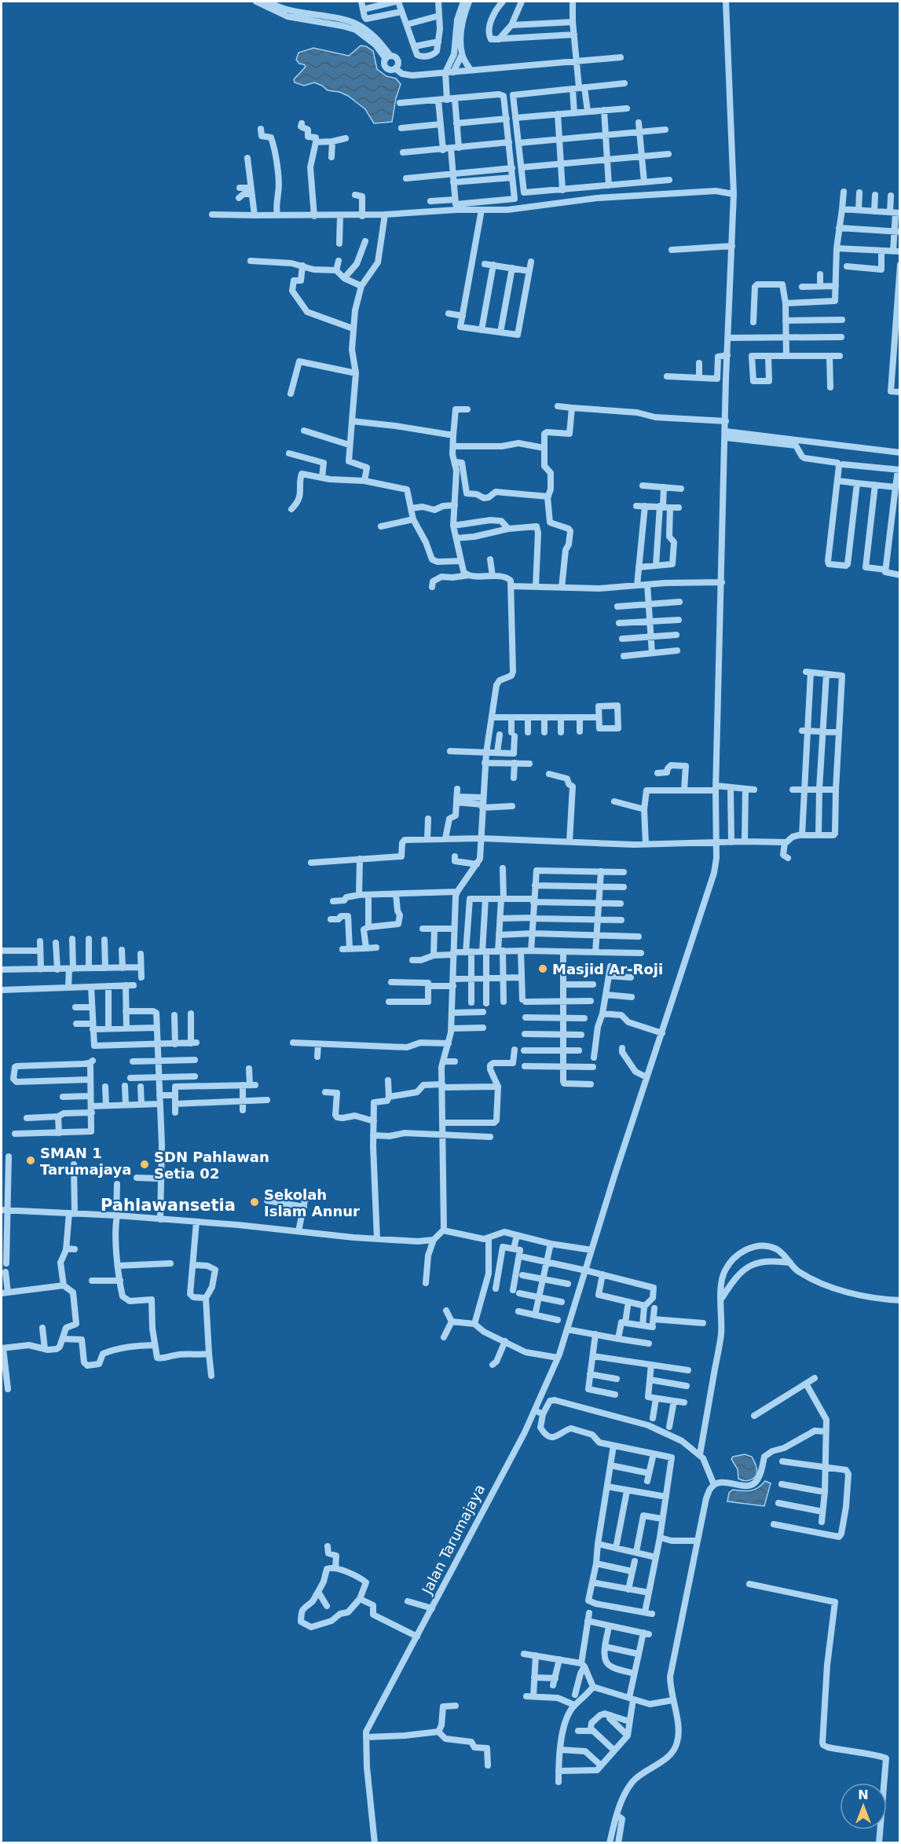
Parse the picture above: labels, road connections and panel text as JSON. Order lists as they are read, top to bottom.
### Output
{
  "streets": {
    "street": ["Jalan Tarumajaya"]
  },
  "districts": ["Pahlawansetia"],
  "places": [
    "Masjid Ar-Roji",
    "SMAN 1 Tarumajaya",
    "SDN Pahlawan Setia 02",
    "Sekolah Islam Annur"
  ],
  "north": "top"
}
